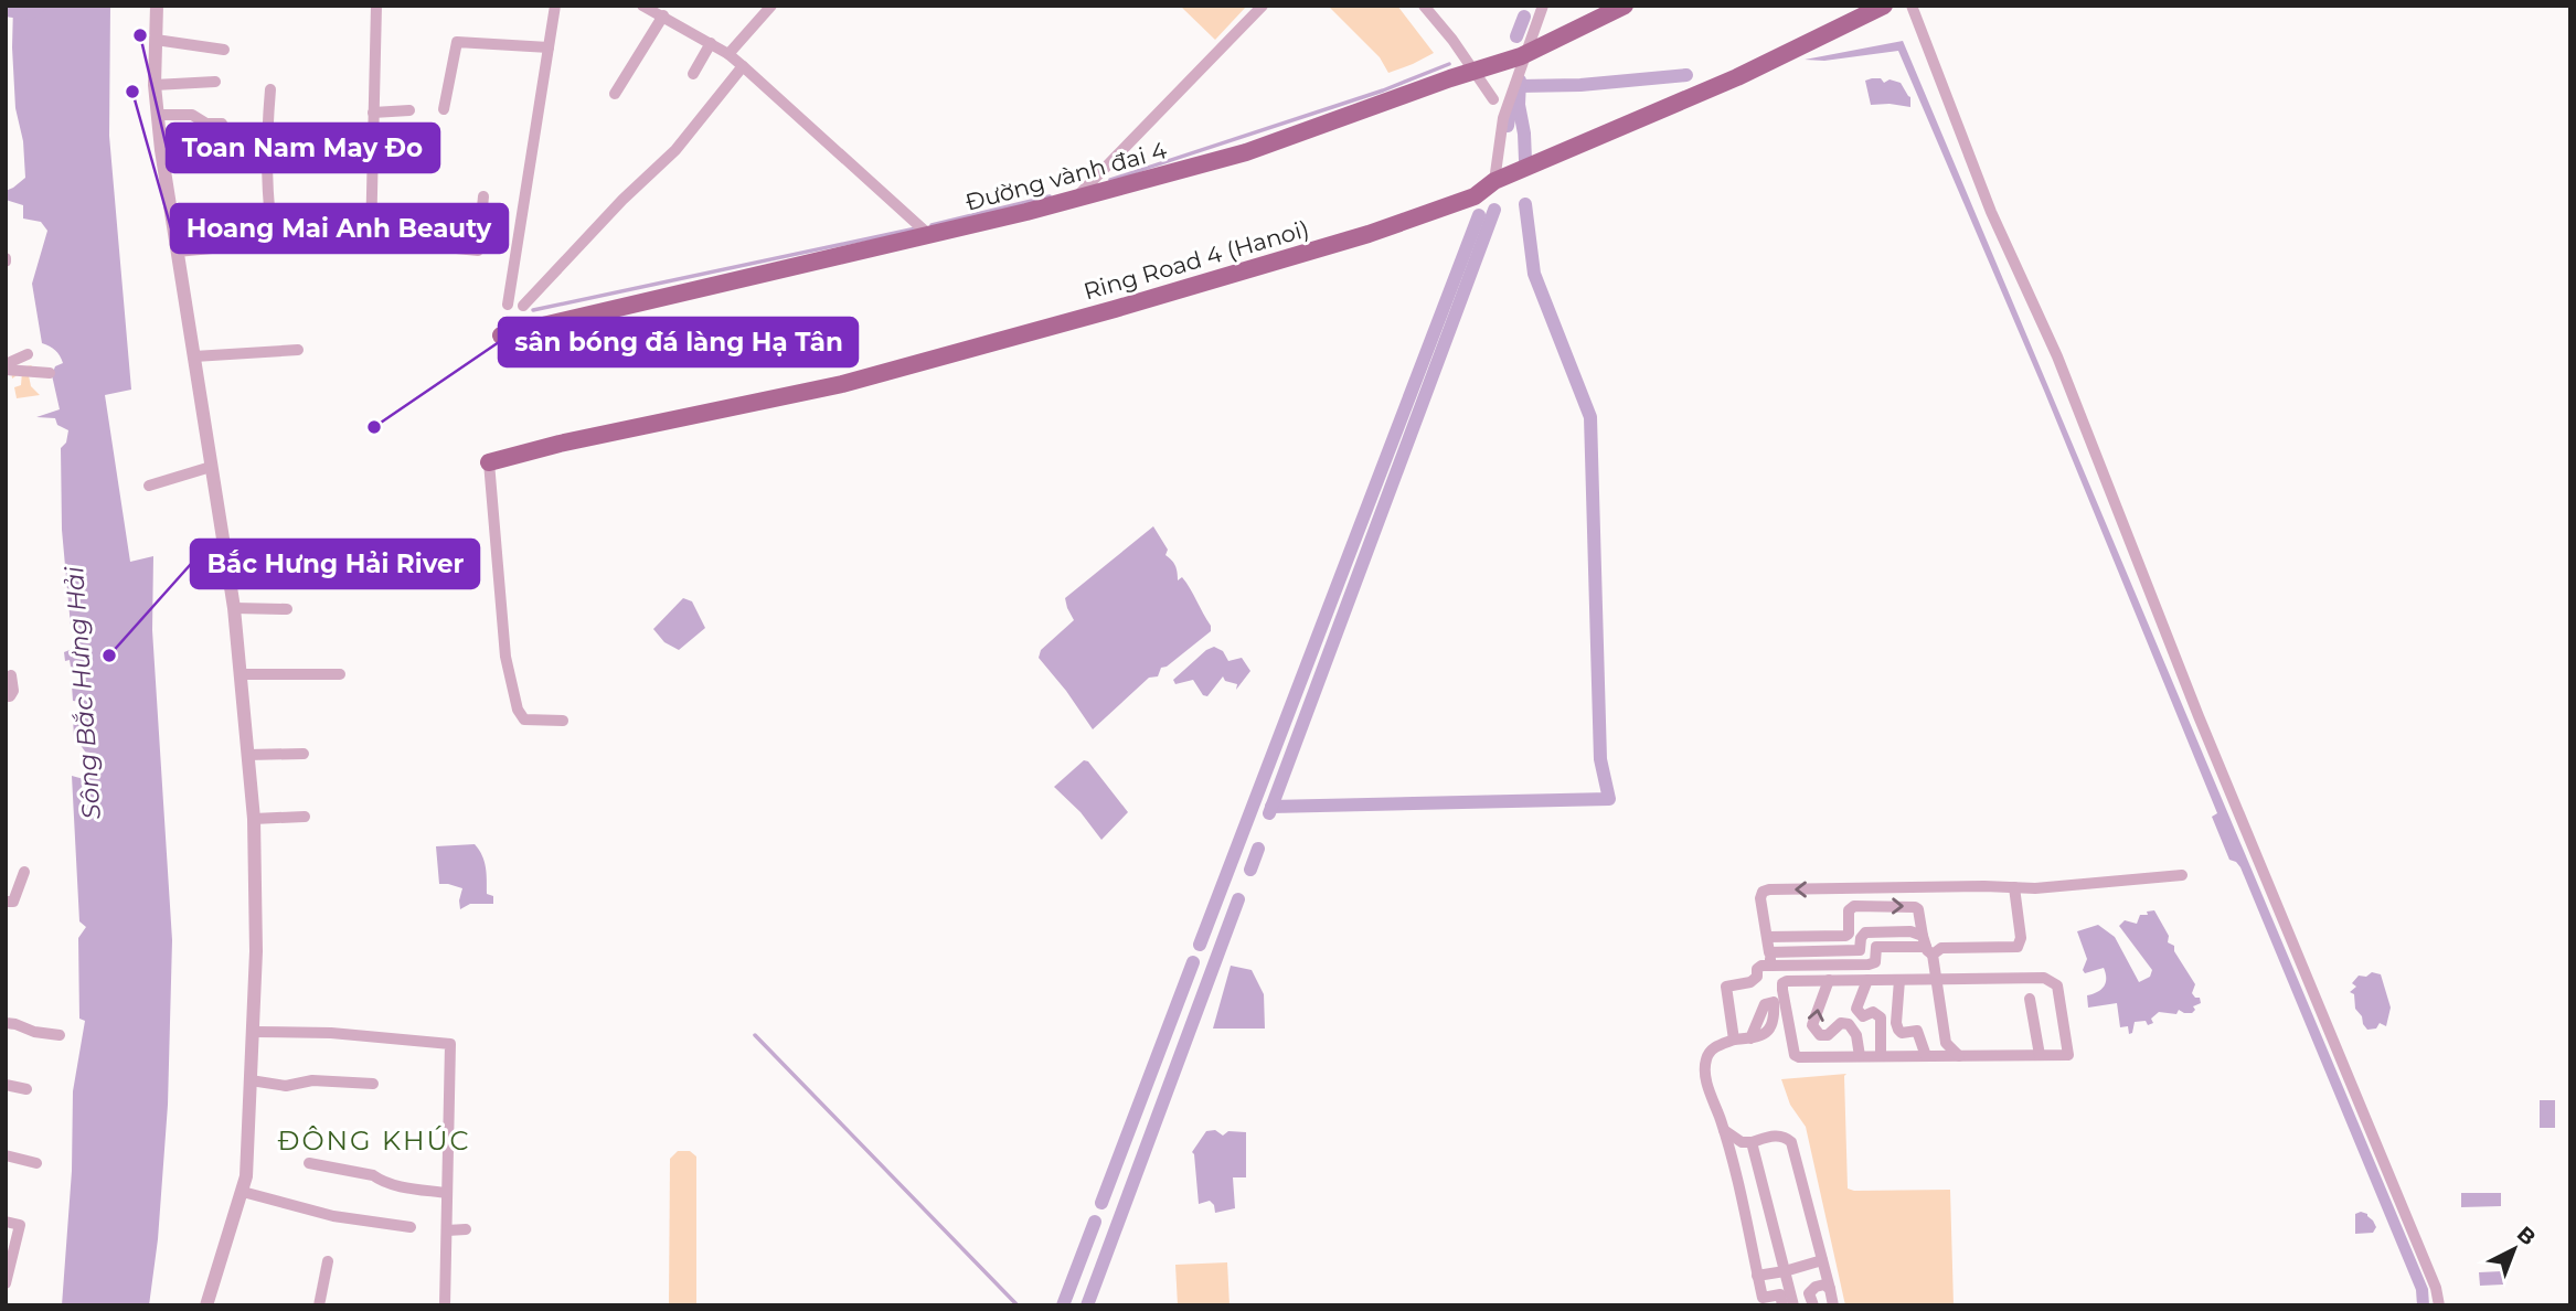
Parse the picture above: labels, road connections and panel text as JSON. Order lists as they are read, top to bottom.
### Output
{
  "streets": {
    "main road": ["Đường vành đai 4", "Ring Road 4 (Hanoi)"]
  },
  "districts": ["ĐÔNG KHÚC"],
  "water": ["Sông Bắc Hưng Hải"],
  "places": [
    "Toan Nam May Đo",
    "Hoang Mai Anh Beauty",
    "sân bóng đá làng Hạ Tân",
    "Bắc Hưng Hải River"
  ],
  "north": "top right"
}
